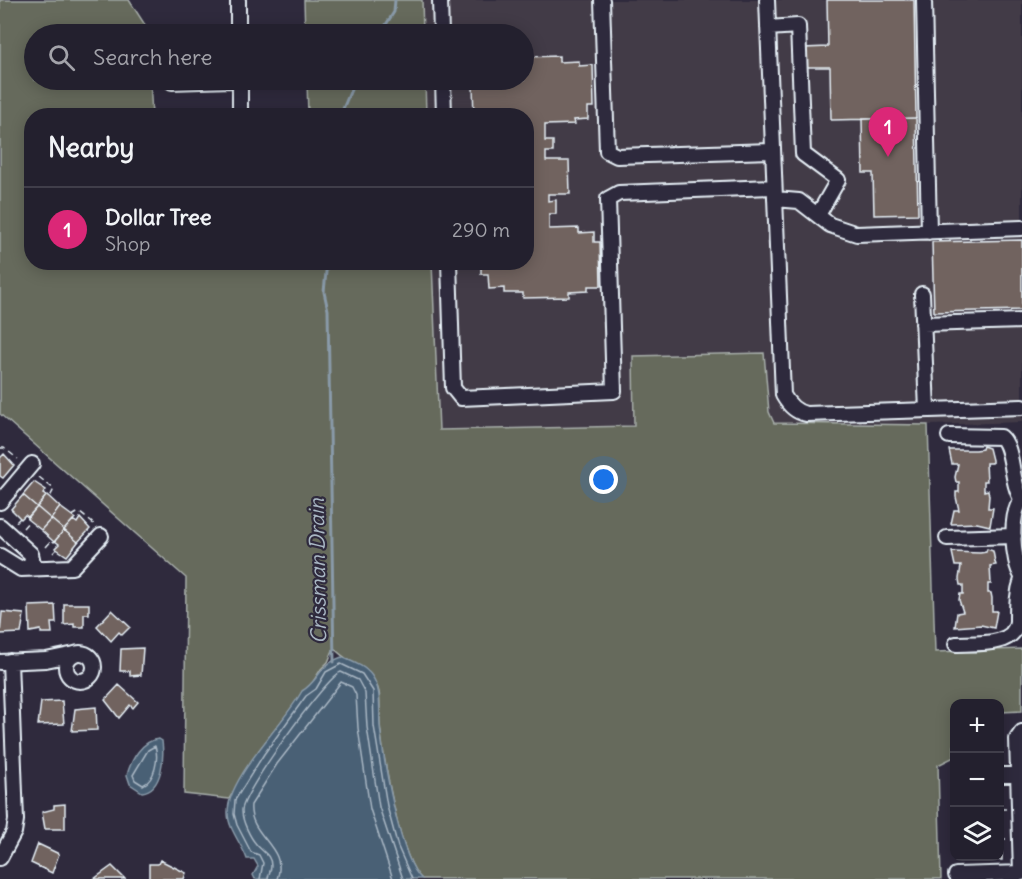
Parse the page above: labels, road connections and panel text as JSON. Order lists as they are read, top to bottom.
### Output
{
  "water": ["Crissman Drain"],
  "page": {
    "search": "Search here",
    "pins": "1",
    "heading": "Nearby",
    "list": [
      {
        "mark": "1",
        "name": "Dollar Tree",
        "note": "Shop",
        "value": "290 m"
      }
    ],
    "map_buttons": ["+", "−"]
  }
}
